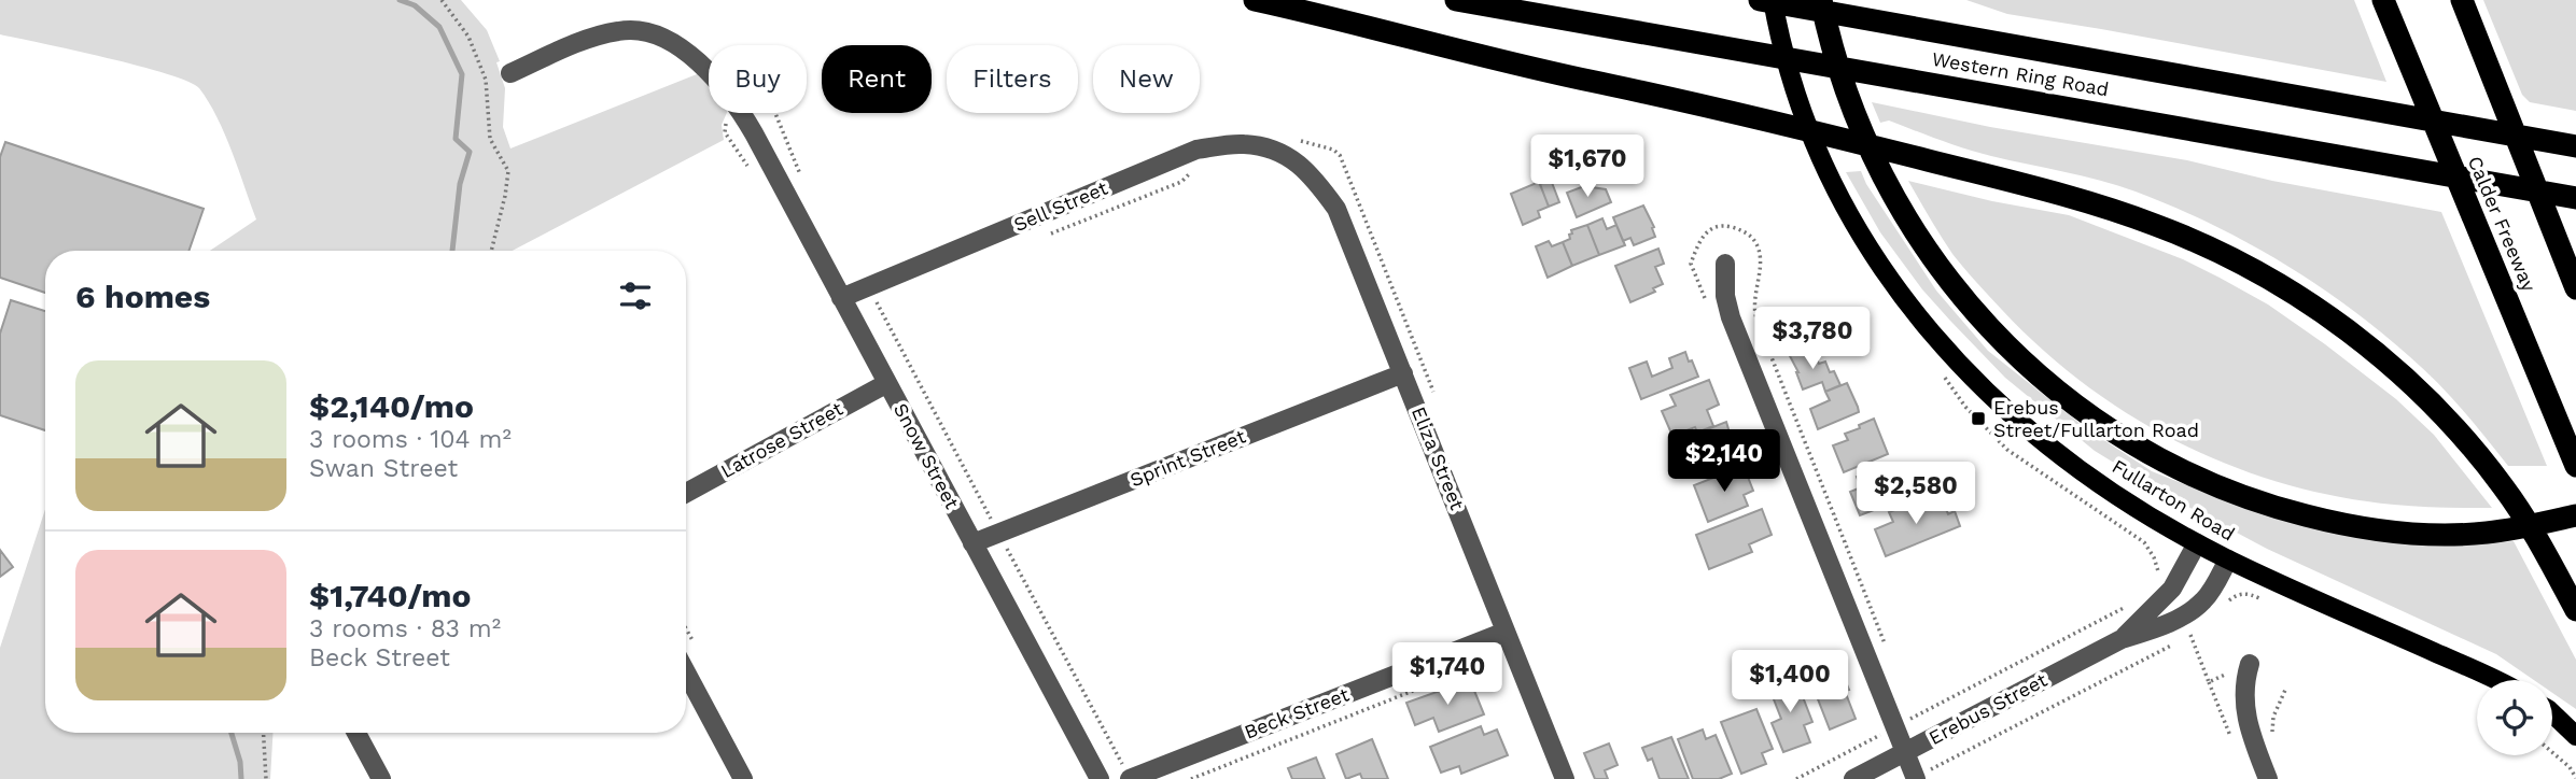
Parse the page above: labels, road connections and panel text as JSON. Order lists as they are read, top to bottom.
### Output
{
  "streets": {
    "highway": ["Western Ring Road", "Calder Freeway"],
    "main road": ["Fullarton Road"],
    "street": [
      "Sell Street",
      "Latrose Street",
      "Snow Street",
      "Sprint Street",
      "Eliza Street",
      "Erebus Street",
      "Beck Street"
    ]
  },
  "crossings": [
    ["Sell Street", "Snow Street"],
    ["Sell Street", "Eliza Street"],
    ["Latrose Street", "Snow Street"],
    ["Snow Street", "Sprint Street"],
    ["Sprint Street", "Eliza Street"],
    ["Eliza Street", "Beck Street"],
    ["Fullarton Road", "Erebus Street"]
  ],
  "places": {
    "transit": ["Erebus Street/Fullarton Road"]
  },
  "page": {
    "chip": [
      "Buy",
      "Rent",
      "Filters",
      "New"
    ],
    "price": [
      "$1,670",
      "$3,780",
      "$2,140",
      "$2,580",
      "$1,740",
      "$1,400"
    ],
    "heading": "6 homes",
    "list": [
      {
        "name": "$2,140/mo",
        "note": "3 rooms · 104 m² · Swan Street"
      },
      {
        "name": "$1,740/mo",
        "note": "3 rooms · 83 m² · Beck Street"
      }
    ]
  }
}
